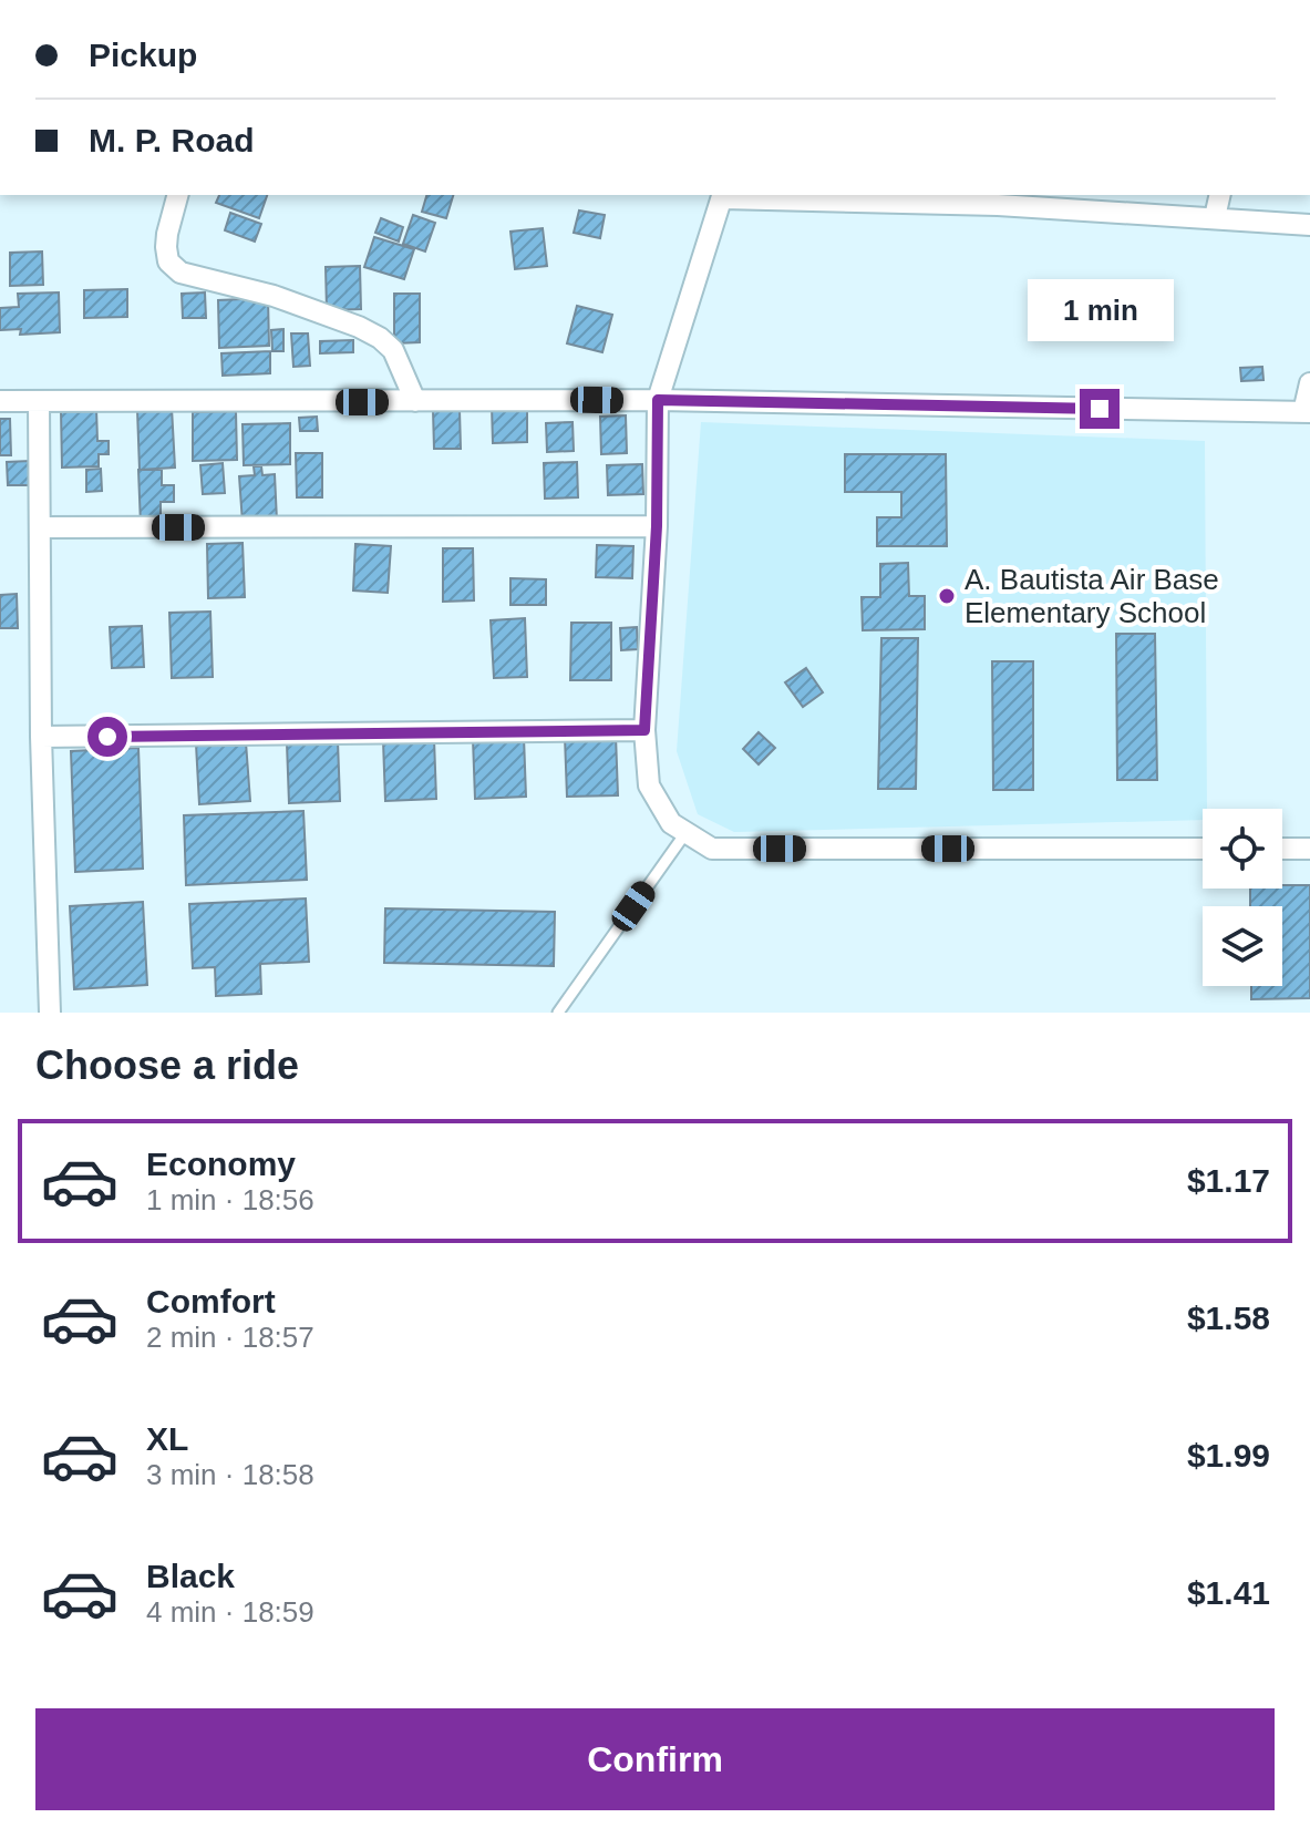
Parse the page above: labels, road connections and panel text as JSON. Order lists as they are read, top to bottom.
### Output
{
  "places": ["A. Bautista Air Base Elementary School"],
  "page": {
    "banner": ["Pickup", "M. P. Road"],
    "bubble": "1 min",
    "heading": "Choose a ride",
    "list": [
      {
        "name": "Economy",
        "note": "1 min · 18:56",
        "value": "$1.17"
      },
      {
        "name": "Comfort",
        "note": "2 min · 18:57",
        "value": "$1.58"
      },
      {
        "name": "XL",
        "note": "3 min · 18:58",
        "value": "$1.99"
      },
      {
        "name": "Black",
        "note": "4 min · 18:59",
        "value": "$1.41"
      }
    ],
    "buttons": "Confirm"
  }
}
